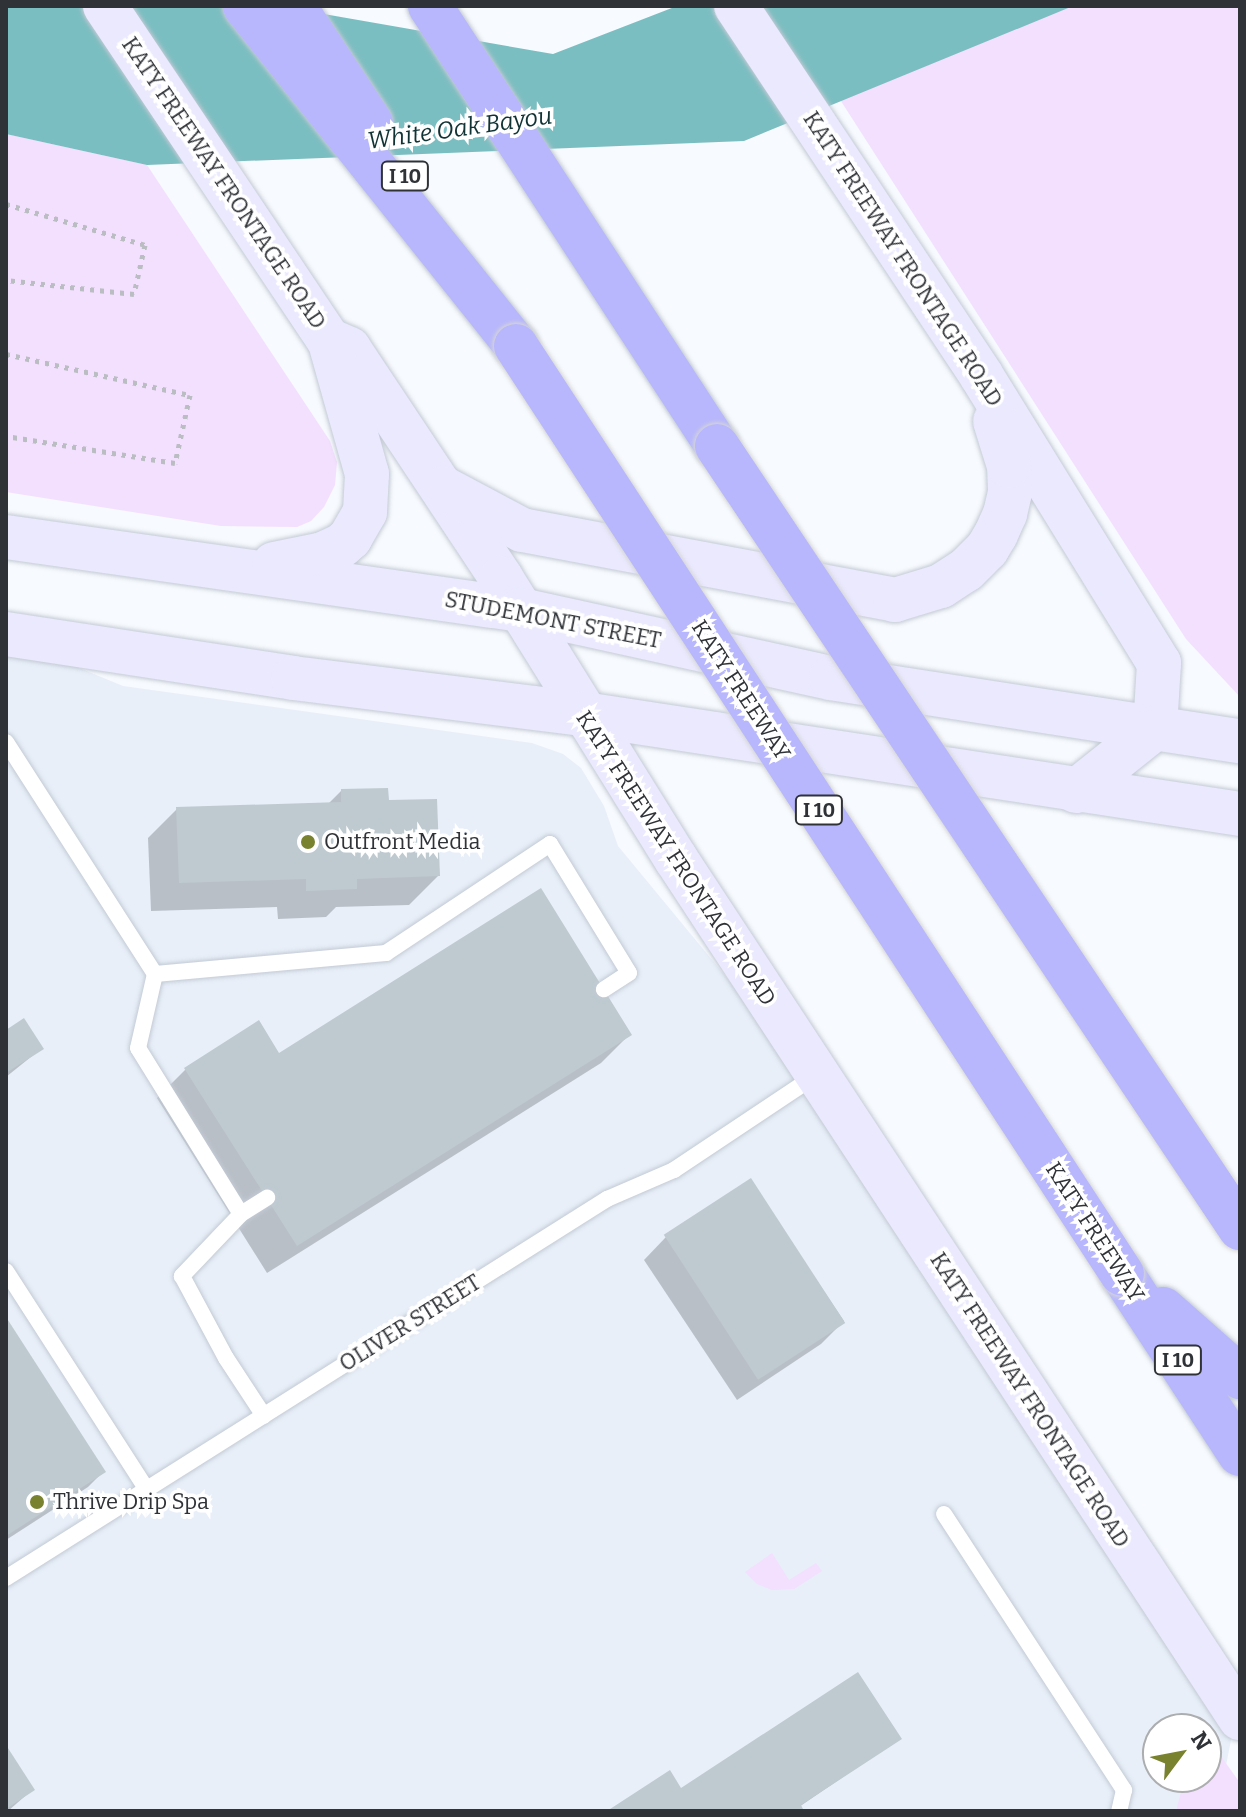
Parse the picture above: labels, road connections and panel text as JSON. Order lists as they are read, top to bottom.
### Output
{
  "streets": {
    "highway": ["I 10", "KATY FREEWAY"],
    "main road": ["KATY FREEWAY FRONTAGE ROAD", "STUDEMONT STREET"],
    "lane": ["OLIVER STREET"]
  },
  "crossings": [
    ["KATY FREEWAY FRONTAGE ROAD", "STUDEMONT STREET"],
    ["KATY FREEWAY FRONTAGE ROAD", "OLIVER STREET"]
  ],
  "water": ["White Oak Bayou"],
  "places": ["Outfront Media", "Thrive Drip Spa"],
  "north": "top right"
}
